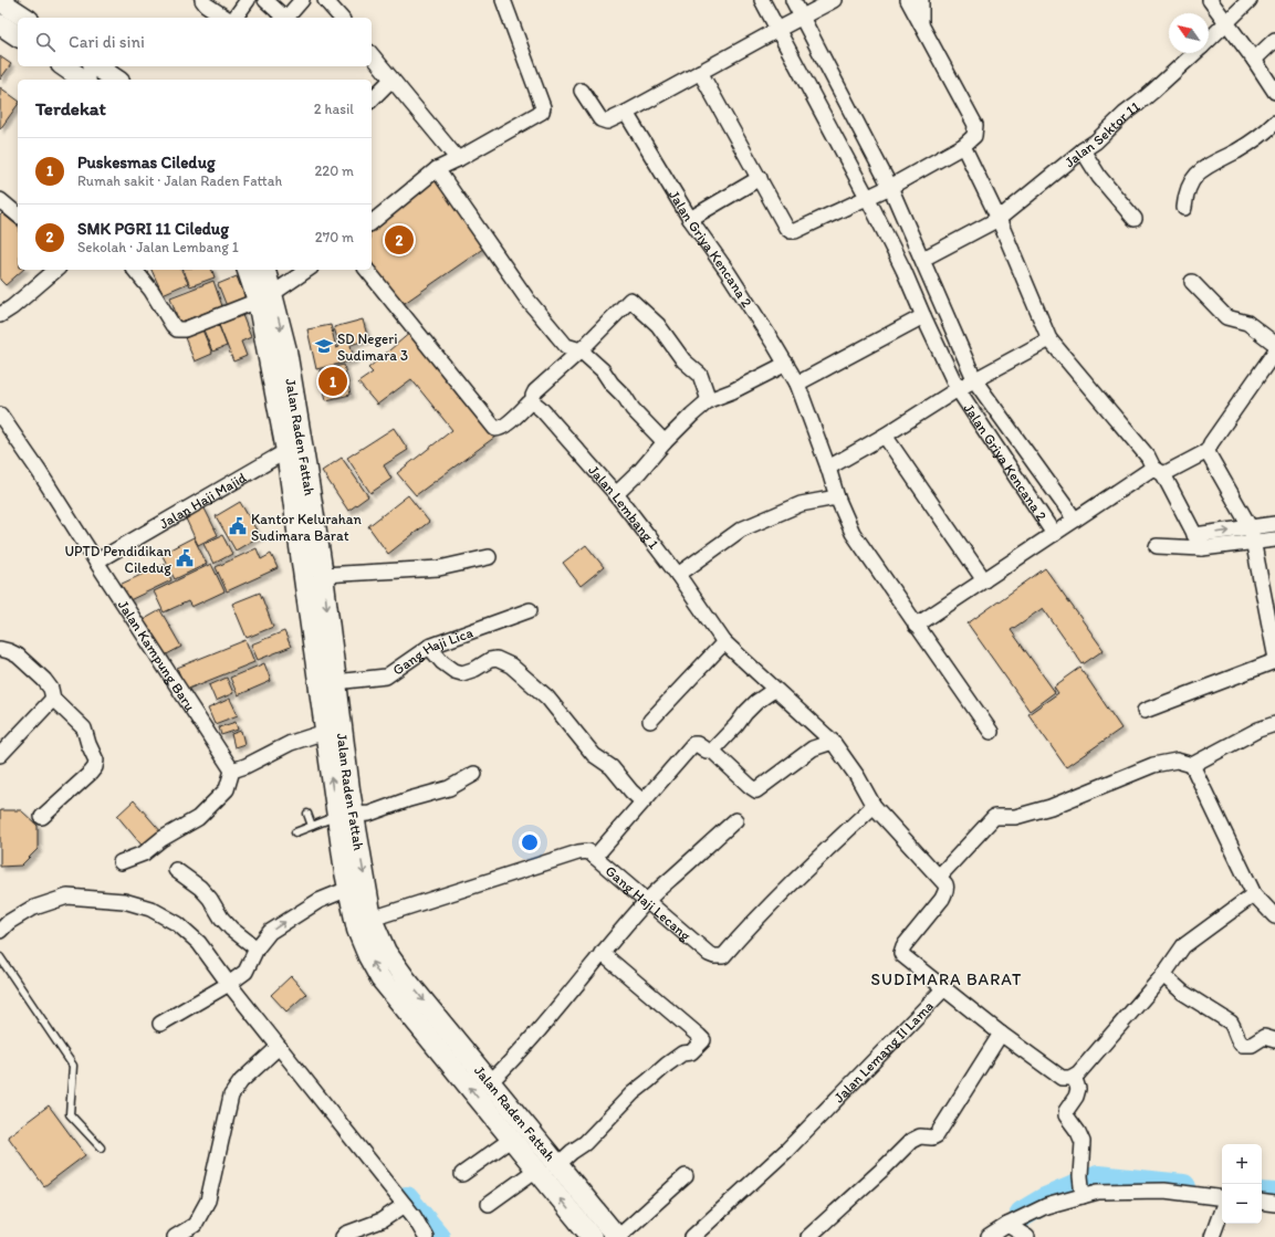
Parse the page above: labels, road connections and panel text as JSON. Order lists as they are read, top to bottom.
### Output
{
  "streets": {
    "main road": ["Jalan Raden Fattah"],
    "street": [
      "Jalan Sektor 11",
      "Jalan Griya Kencana 2",
      "Jalan Haji Majid",
      "Jalan Lembang 1",
      "Gang Haji Lica",
      "Jalan Kampung Baru",
      "Gang Haji Lecang",
      "Jalan Lemang II Lama"
    ]
  },
  "crossings": [
    ["Jalan Raden Fattah", "Jalan Haji Majid"],
    ["Jalan Raden Fattah", "Gang Haji Lica"],
    ["Jalan Raden Fattah", "Gang Haji Lecang"],
    ["Jalan Haji Majid", "Jalan Kampung Baru"],
    ["Jalan Lembang 1", "Gang Haji Lecang"]
  ],
  "districts": ["SUDIMARA BARAT"],
  "places": {
    "school or university": ["SD Negeri Sudimara 3"],
    "public building": ["Kantor Kelurahan Sudimara Barat", "UPTD Pendidikan Ciledug"]
  },
  "north": "top left",
  "page": {
    "search": "Cari di sini",
    "heading": ["Terdekat", "2 hasil"],
    "list": [
      {
        "mark": "1",
        "name": "Puskesmas Ciledug",
        "note": "Rumah sakit · Jalan Raden Fattah",
        "value": "220 m"
      },
      {
        "mark": "2",
        "name": "SMK PGRI 11 Ciledug",
        "note": "Sekolah · Jalan Lembang 1",
        "value": "270 m"
      }
    ],
    "pins": ["2", "1"],
    "map_buttons": ["+", "−"]
  }
}
